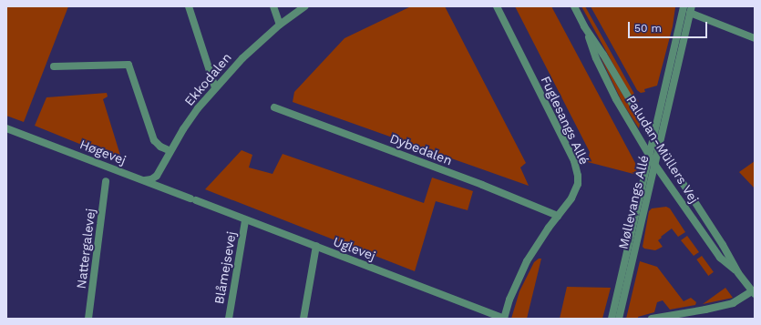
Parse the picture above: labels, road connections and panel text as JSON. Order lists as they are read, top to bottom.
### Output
{
  "streets": {
    "street": [
      "Ekkodalen",
      "Fuglesangs Allé",
      "Dybedalen",
      "Paludan-Müllers Vej",
      "Høgevej",
      "Møllevangs Allé",
      "Nattergalevej",
      "Uglevej",
      "Blåmejsevej"
    ]
  },
  "crossings": [
    ["Ekkodalen", "Høgevej"],
    ["Fuglesangs Allé", "Dybedalen"],
    ["Fuglesangs Allé", "Uglevej"],
    ["Paludan-Müllers Vej", "Møllevangs Allé"],
    ["Høgevej", "Uglevej"],
    ["Uglevej", "Blåmejsevej"]
  ],
  "scale_bar": "50 m"
}
